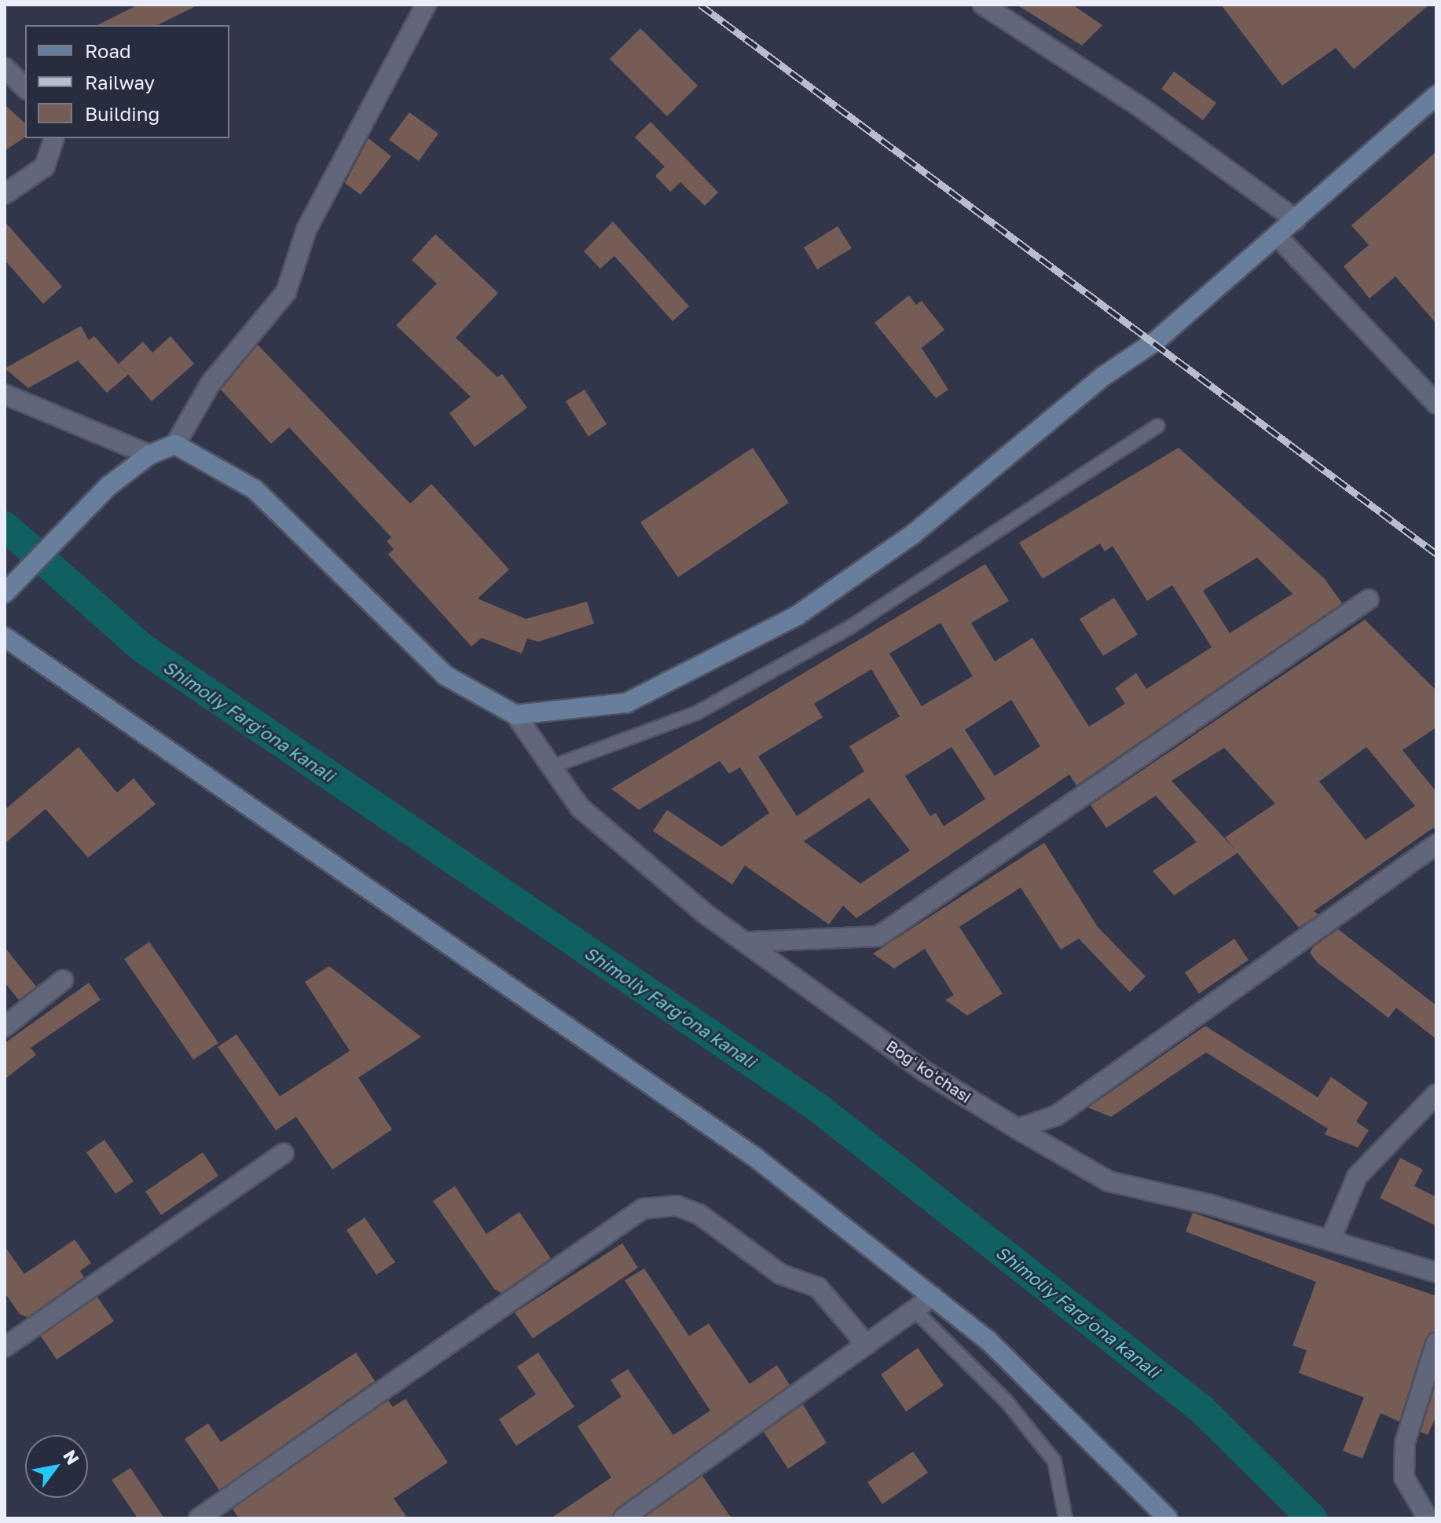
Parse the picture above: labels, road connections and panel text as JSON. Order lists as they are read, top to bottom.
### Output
{
  "streets": {
    "street": ["Bogʻ koʻchasi"]
  },
  "water": ["Shimoliy Fargʻona kanali"],
  "legend": ["Road", "Railway", "Building"],
  "north": "top right"
}
